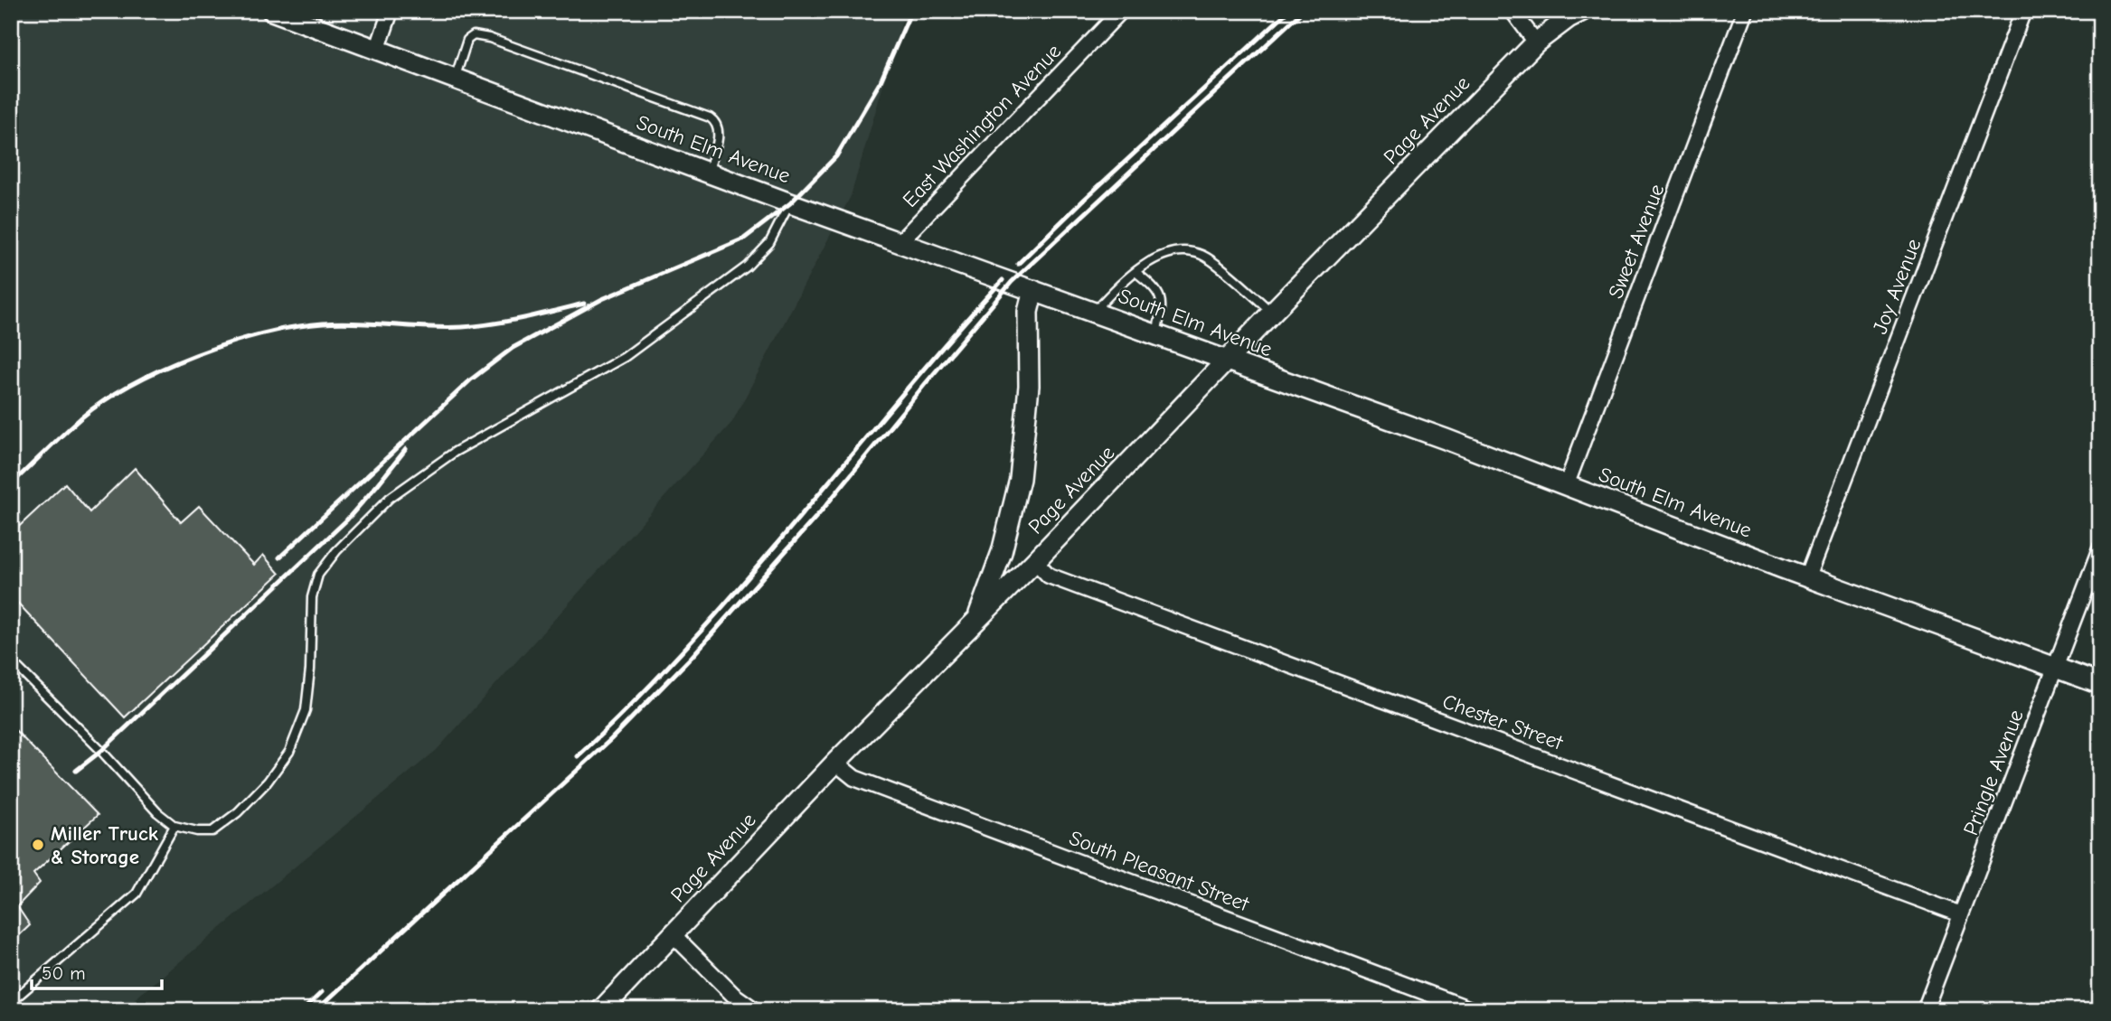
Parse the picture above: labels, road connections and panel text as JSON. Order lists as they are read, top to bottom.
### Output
{
  "streets": {
    "street": [
      "Page Avenue",
      "East Washington Avenue",
      "South Elm Avenue",
      "Sweet Avenue",
      "Joy Avenue",
      "Chester Street",
      "Pringle Avenue",
      "South Pleasant Street"
    ]
  },
  "crossings": [
    ["Page Avenue", "South Elm Avenue"],
    ["Page Avenue", "Chester Street"],
    ["Page Avenue", "South Pleasant Street"],
    ["East Washington Avenue", "South Elm Avenue"],
    ["South Elm Avenue", "Sweet Avenue"],
    ["South Elm Avenue", "Joy Avenue"],
    ["South Elm Avenue", "Pringle Avenue"],
    ["Chester Street", "Pringle Avenue"]
  ],
  "places": ["Miller Truck & Storage"],
  "scale_bar": "50 m"
}
